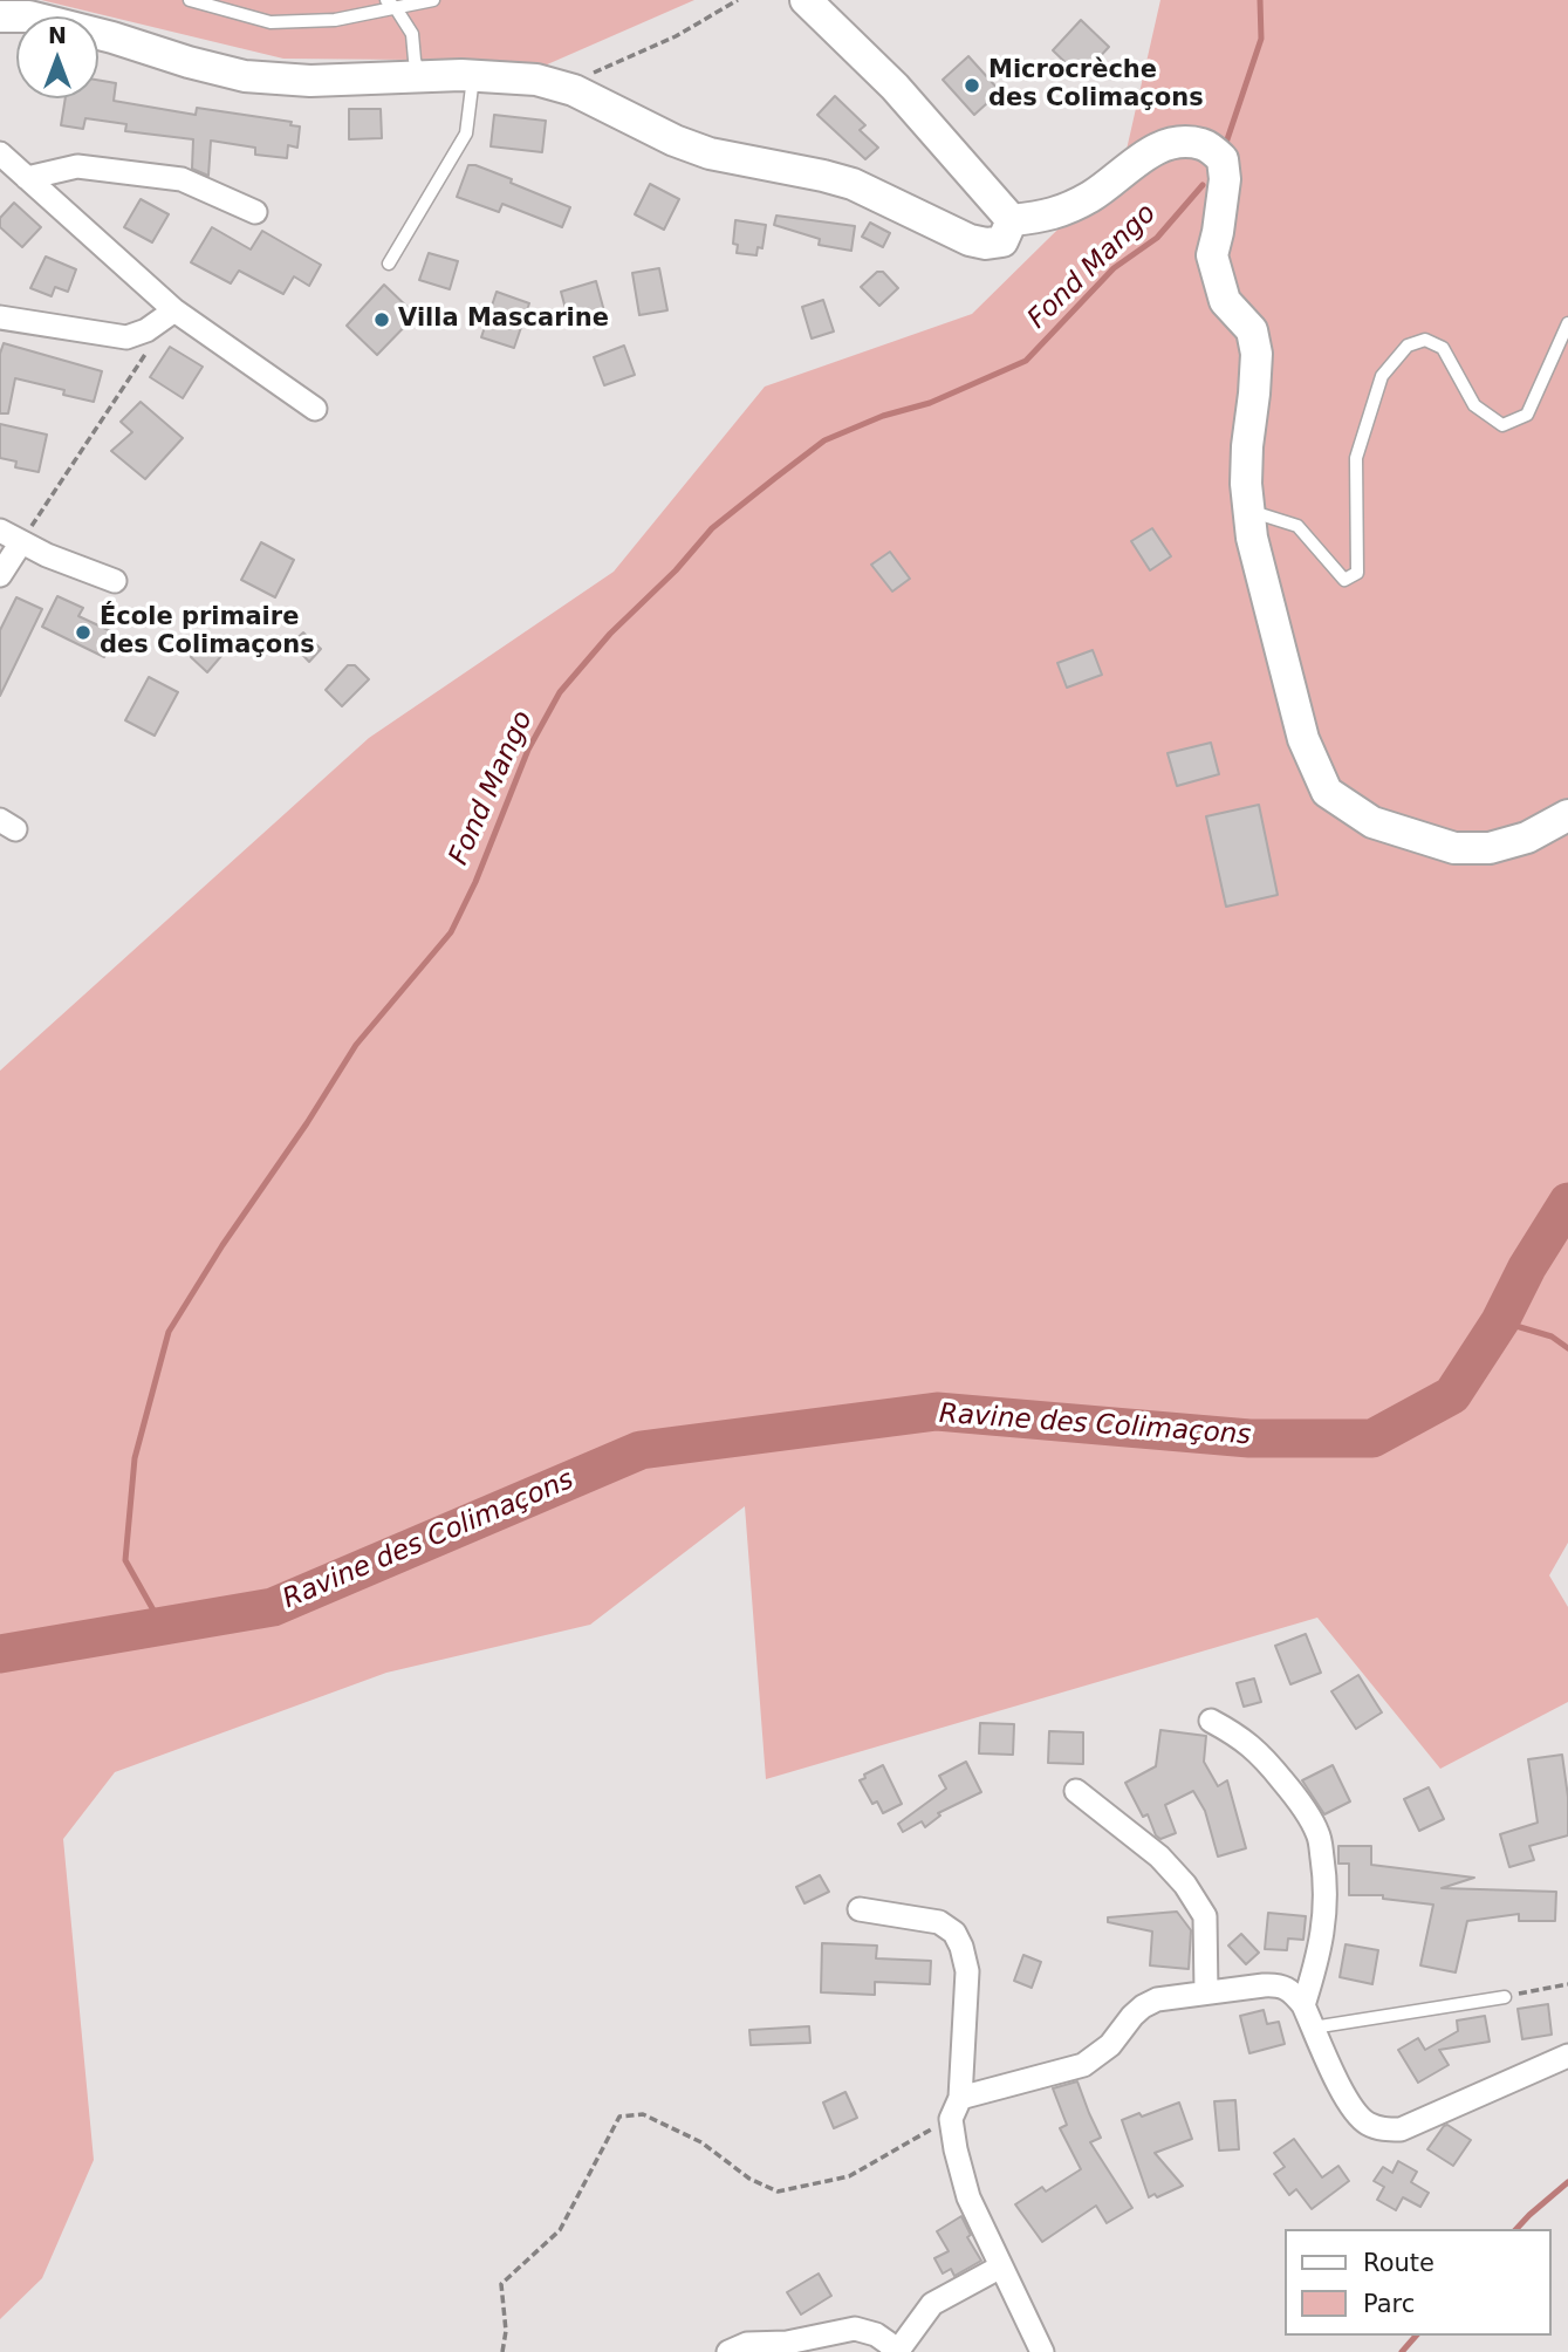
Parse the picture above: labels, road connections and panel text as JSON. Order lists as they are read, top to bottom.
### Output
{
  "water": ["Fond Mango", "Ravine des Colimaçons"],
  "places": ["Microcrèche des Colimaçons", "Villa Mascarine", "École primaire des Colimaçons"],
  "legend": ["Route", "Parc"],
  "north": "top"
}
